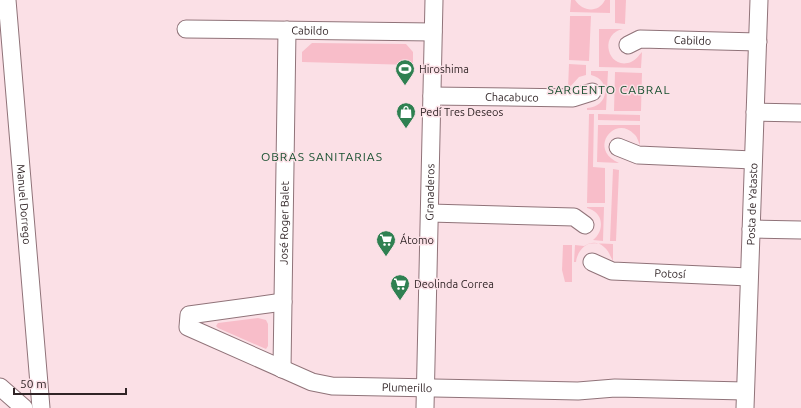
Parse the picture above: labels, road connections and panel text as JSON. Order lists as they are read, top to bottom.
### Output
{
  "streets": {
    "street": [
      "Cabildo",
      "Chacabuco",
      "Granaderos",
      "Manuel Dorrego",
      "Posta de Yatasto",
      "José Roger Balet",
      "Potosí",
      "Plumerillo"
    ]
  },
  "crossings": [
    ["Cabildo", "Granaderos"],
    ["Cabildo", "Posta de Yatasto"],
    ["Cabildo", "José Roger Balet"],
    ["Chacabuco", "Granaderos"],
    ["Granaderos", "Plumerillo"],
    ["Posta de Yatasto", "Potosí"],
    ["Posta de Yatasto", "Plumerillo"],
    ["José Roger Balet", "Plumerillo"]
  ],
  "districts": ["SARGENTO CABRAL", "OBRAS SANITARIAS"],
  "places": {
    "sports": ["Hiroshima"],
    "shop": ["Pedí Tres Deseos"],
    "supermarket": ["Átomo", "Deolinda Correa"]
  },
  "scale_bar": "50 m"
}
